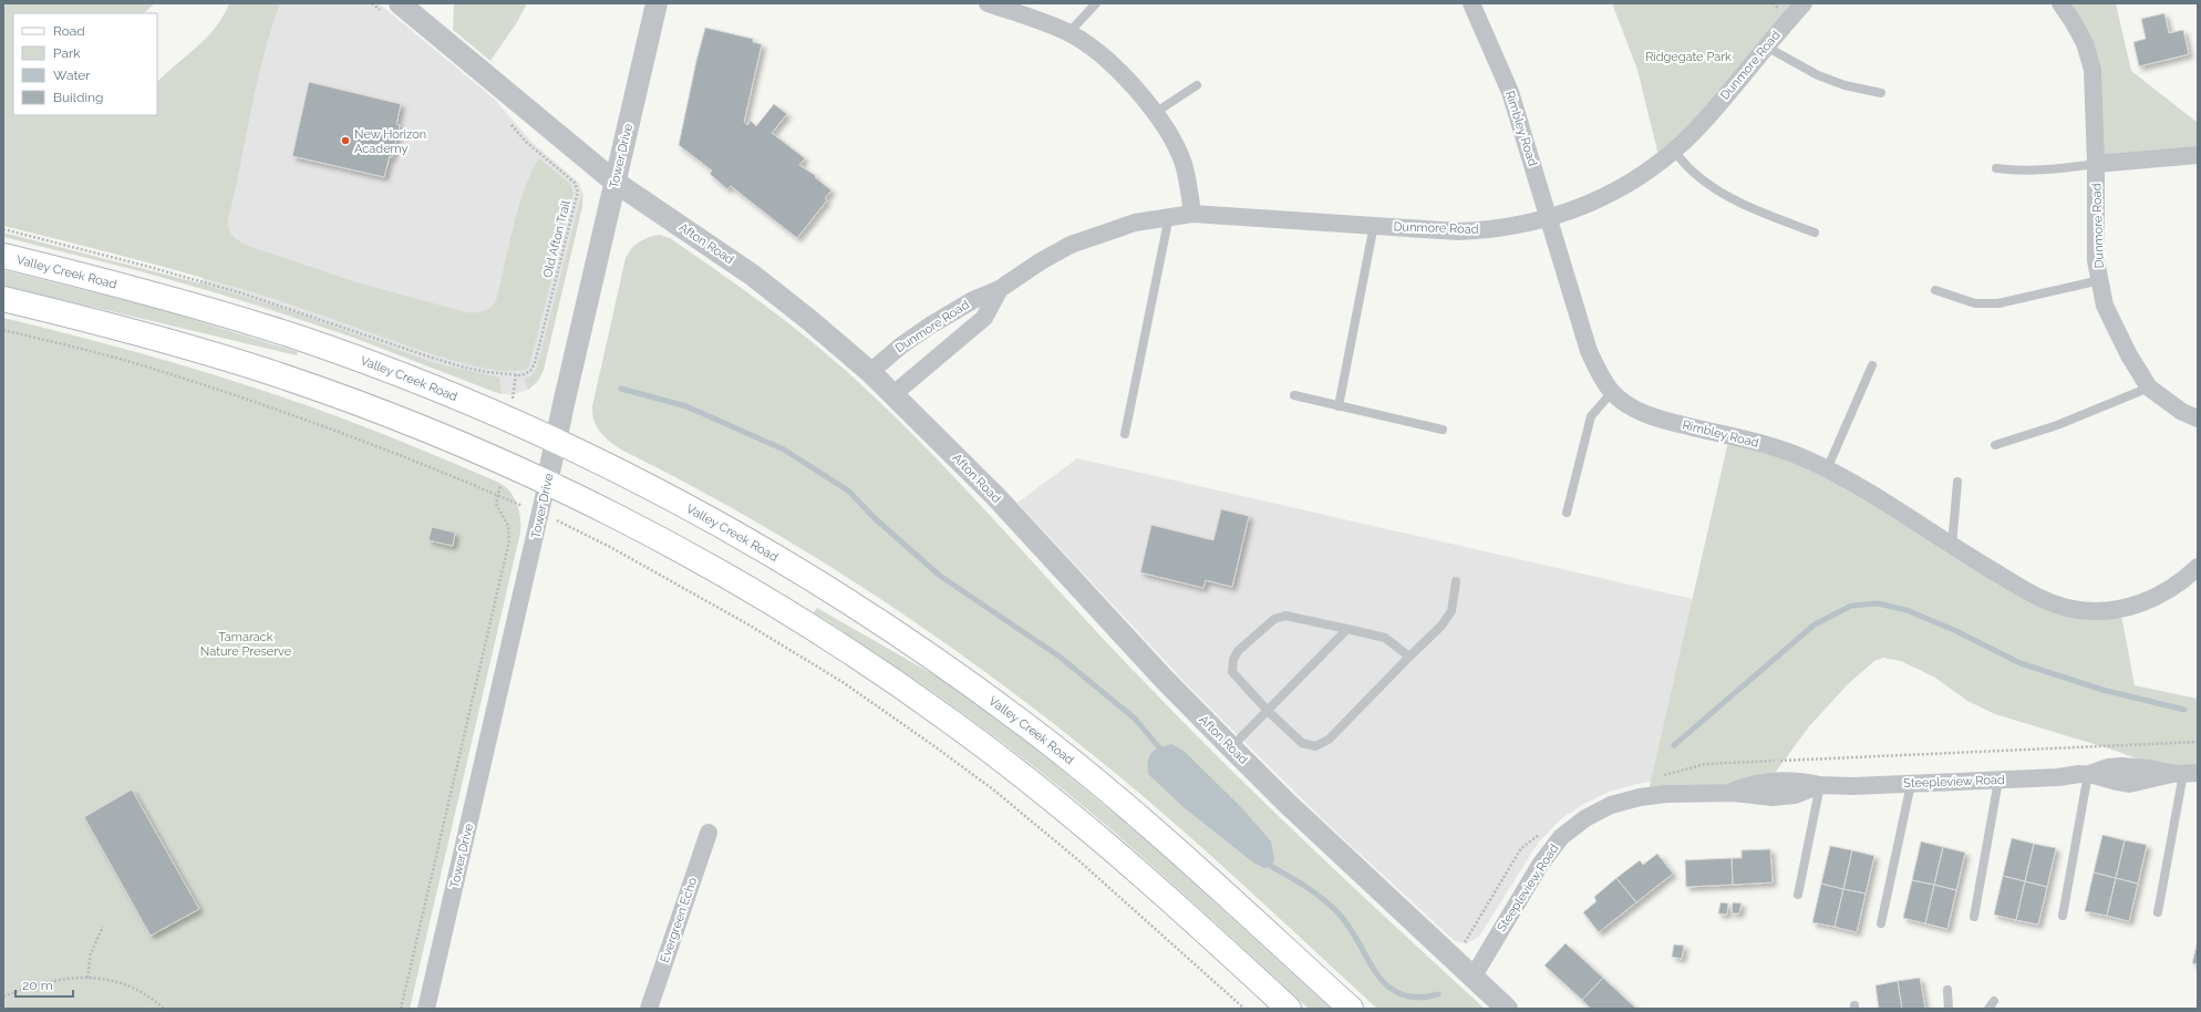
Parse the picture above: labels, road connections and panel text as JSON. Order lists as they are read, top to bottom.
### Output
{
  "streets": {
    "main road": ["Valley Creek Road"],
    "street": [
      "Dunmore Road",
      "Rimbley Road",
      "Tower Drive",
      "Afton Road",
      "Steepleview Road",
      "Evergreen Echo"
    ],
    "path": ["Old Afton Trail"]
  },
  "crossings": [
    ["Dunmore Road", "Rimbley Road"],
    ["Dunmore Road", "Afton Road"],
    ["Tower Drive", "Afton Road"],
    ["Tower Drive", "Valley Creek Road"],
    ["Afton Road", "Steepleview Road"]
  ],
  "parks": ["Ridgegate Park", "Tamarack Nature Preserve"],
  "places": ["New Horizon Academy"],
  "legend": [
    "Road",
    "Park",
    "Water",
    "Building"
  ],
  "scale_bar": "20 m"
}
